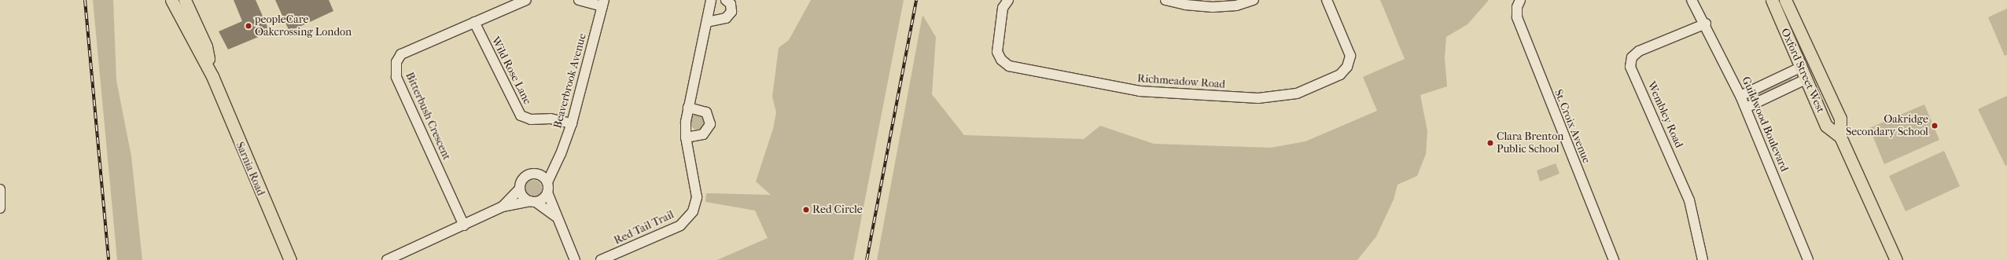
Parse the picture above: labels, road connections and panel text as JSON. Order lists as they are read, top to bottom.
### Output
{
  "streets": {
    "main road": ["Oxford Street West", "Sarnia Road"],
    "street": [
      "Wild Rose Lane",
      "Beaverbrook Avenue",
      "Richmeadow Road",
      "Wembley Road",
      "Bitterbush Crescent",
      "Guildwood Boulevard",
      "St. Croix Avenue",
      "Red Tail Trail"
    ]
  },
  "crossings": [
    ["Wild Rose Lane", "Beaverbrook Avenue"],
    ["Wild Rose Lane", "Bitterbush Crescent"],
    ["Wembley Road", "Guildwood Boulevard"]
  ],
  "places": [
    "peopleCare Oakcrossing London",
    "Oakridge Secondary School",
    "Clara Brenton Public School",
    "Red Circle"
  ]
}
